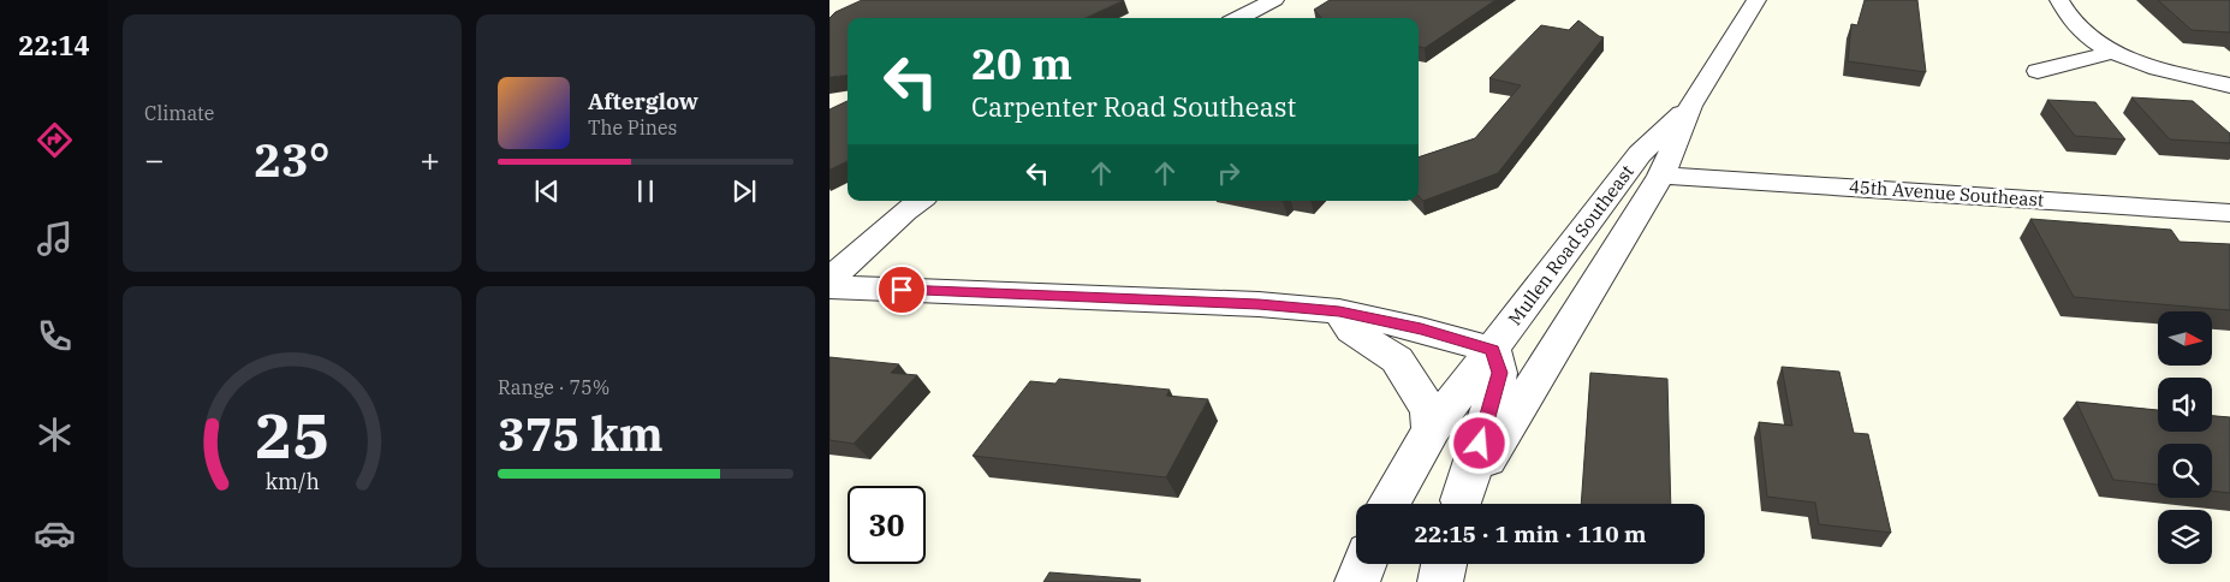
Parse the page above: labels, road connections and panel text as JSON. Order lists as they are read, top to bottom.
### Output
{
  "streets": {
    "street": ["45th Avenue Southeast", "Mullen Road Southeast"]
  },
  "crossings": [
    ["45th Avenue Southeast", "Mullen Road Southeast"]
  ],
  "north": "right",
  "page": {
    "tabs": "22:14",
    "tile": [
      "Climate",
      ["Range · 75%", "375 km"]
    ],
    "turn": ["20 m", "Carpenter Road Southeast"],
    "song": ["Afterglow", "The Pines"],
    "heat": ["−", "23°", "+"],
    "limit": "30",
    "trip": "22:15 · 1 min · 110 m",
    "gauge": ["25", "km/h"]
  }
}
